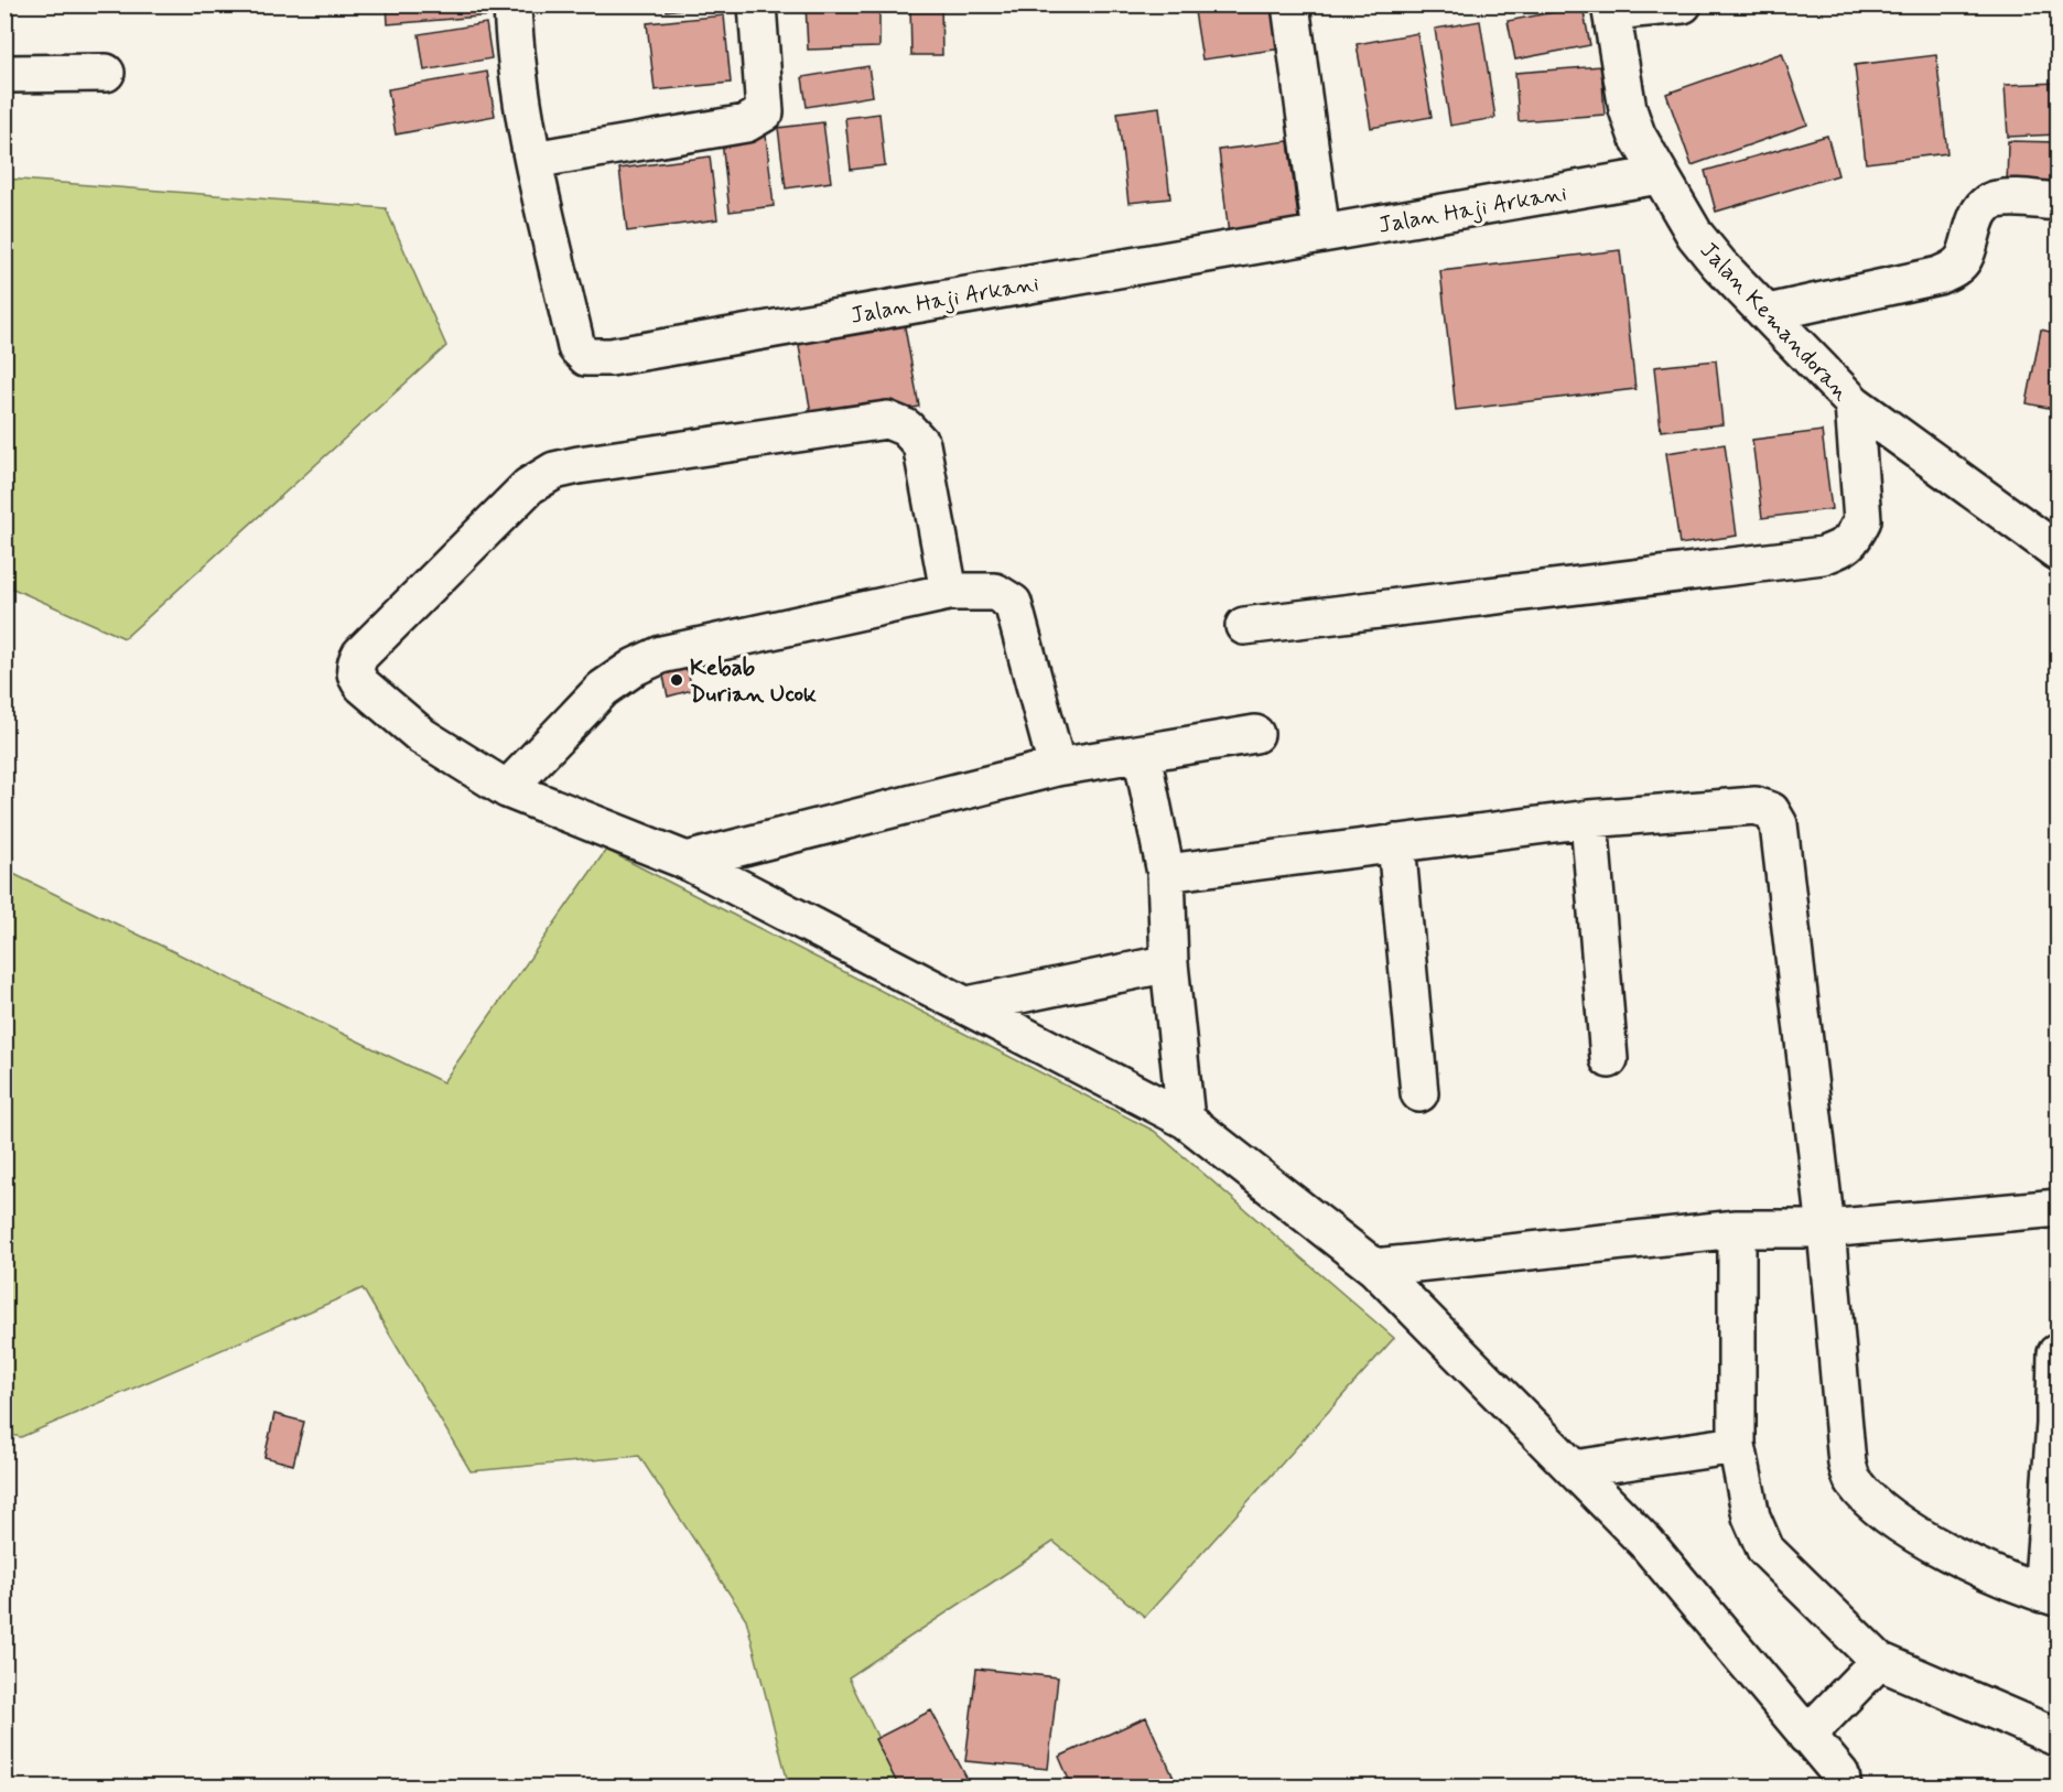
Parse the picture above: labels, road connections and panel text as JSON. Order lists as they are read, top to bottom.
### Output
{
  "streets": {
    "street": ["Jalan Haji Arkani", "Jalan Kemandoran"]
  },
  "crossings": [
    ["Jalan Haji Arkani", "Jalan Kemandoran"]
  ],
  "places": ["Kebab Durian Ucok"]
}
